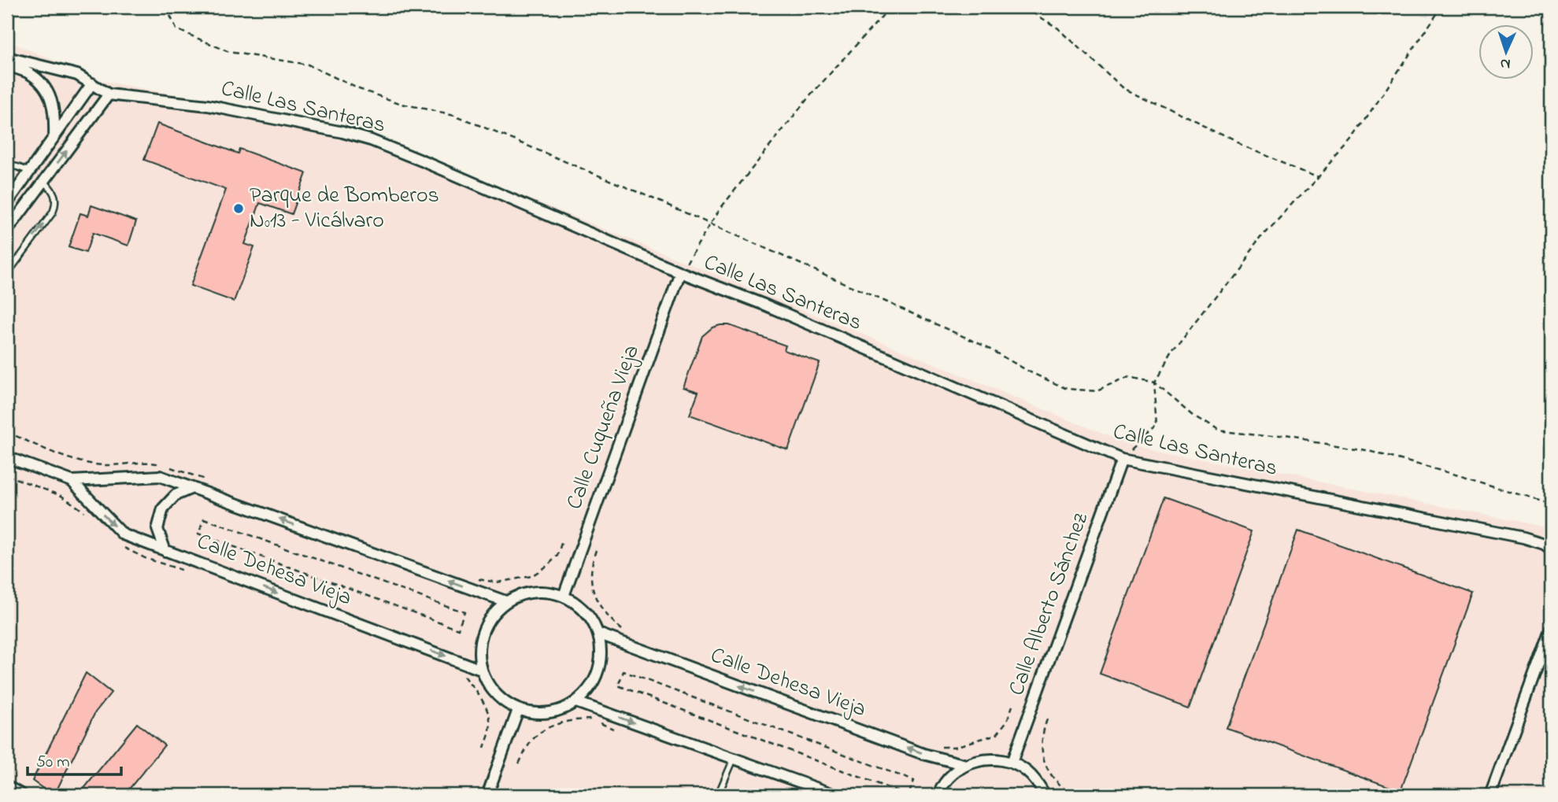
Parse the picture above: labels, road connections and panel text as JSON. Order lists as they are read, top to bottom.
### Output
{
  "streets": {
    "street": [
      "Calle Las Santeras",
      "Calle Cuqueña Vieja",
      "Calle Dehesa Vieja",
      "Calle Alberto Sánchez"
    ]
  },
  "crossings": [
    ["Calle Las Santeras", "Calle Cuqueña Vieja"],
    ["Calle Las Santeras", "Calle Alberto Sánchez"],
    ["Calle Cuqueña Vieja", "Calle Dehesa Vieja"]
  ],
  "places": ["Parque de Bomberos Nº13 - Vicálvaro"],
  "scale_bar": "50 m",
  "north": "bottom"
}
